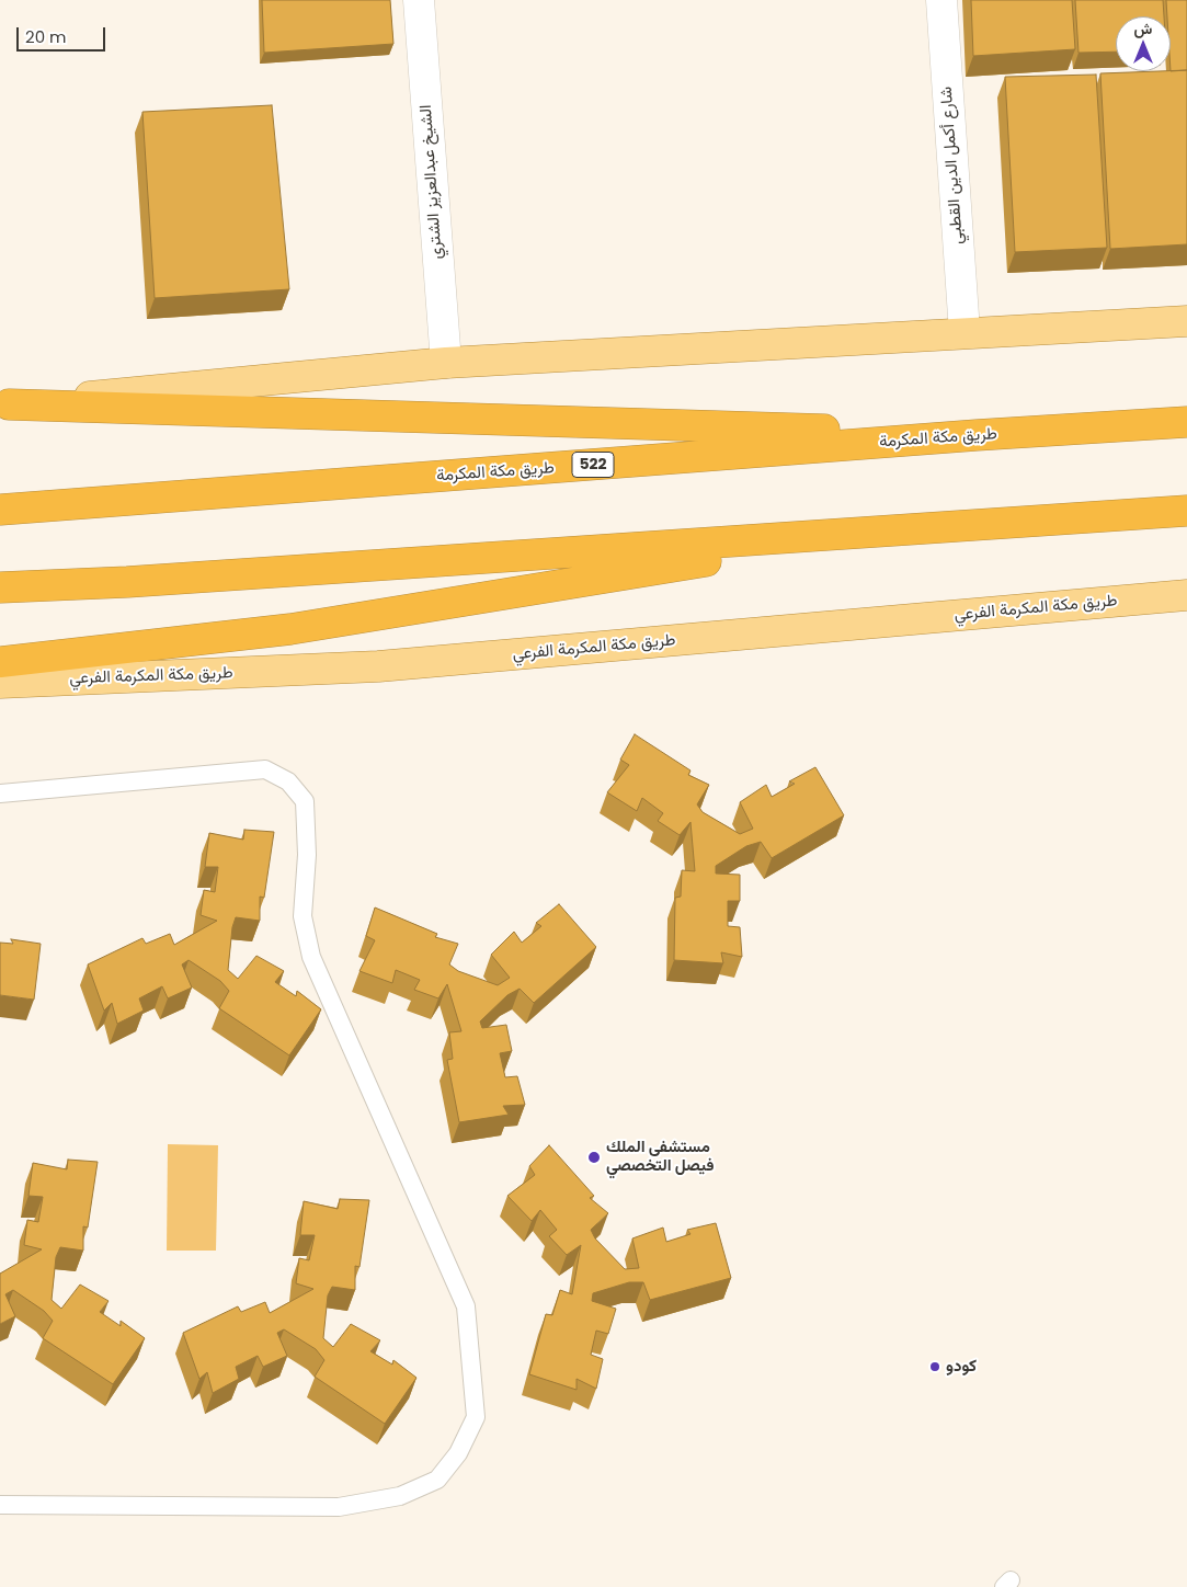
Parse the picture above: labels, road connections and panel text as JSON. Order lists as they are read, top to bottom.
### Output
{
  "streets": {
    "highway": ["طريق مكة المكرمة", "522"],
    "main road": ["طريق مكة المكرمة الفرعي"],
    "street": ["شارع أكمل الدين القطبي", "الشيخ عبدالعزيز الشتري"]
  },
  "places": ["مستشفى الملك فيصل التخصصي", "كودو"],
  "scale_bar": "20 m",
  "north": "top"
}
